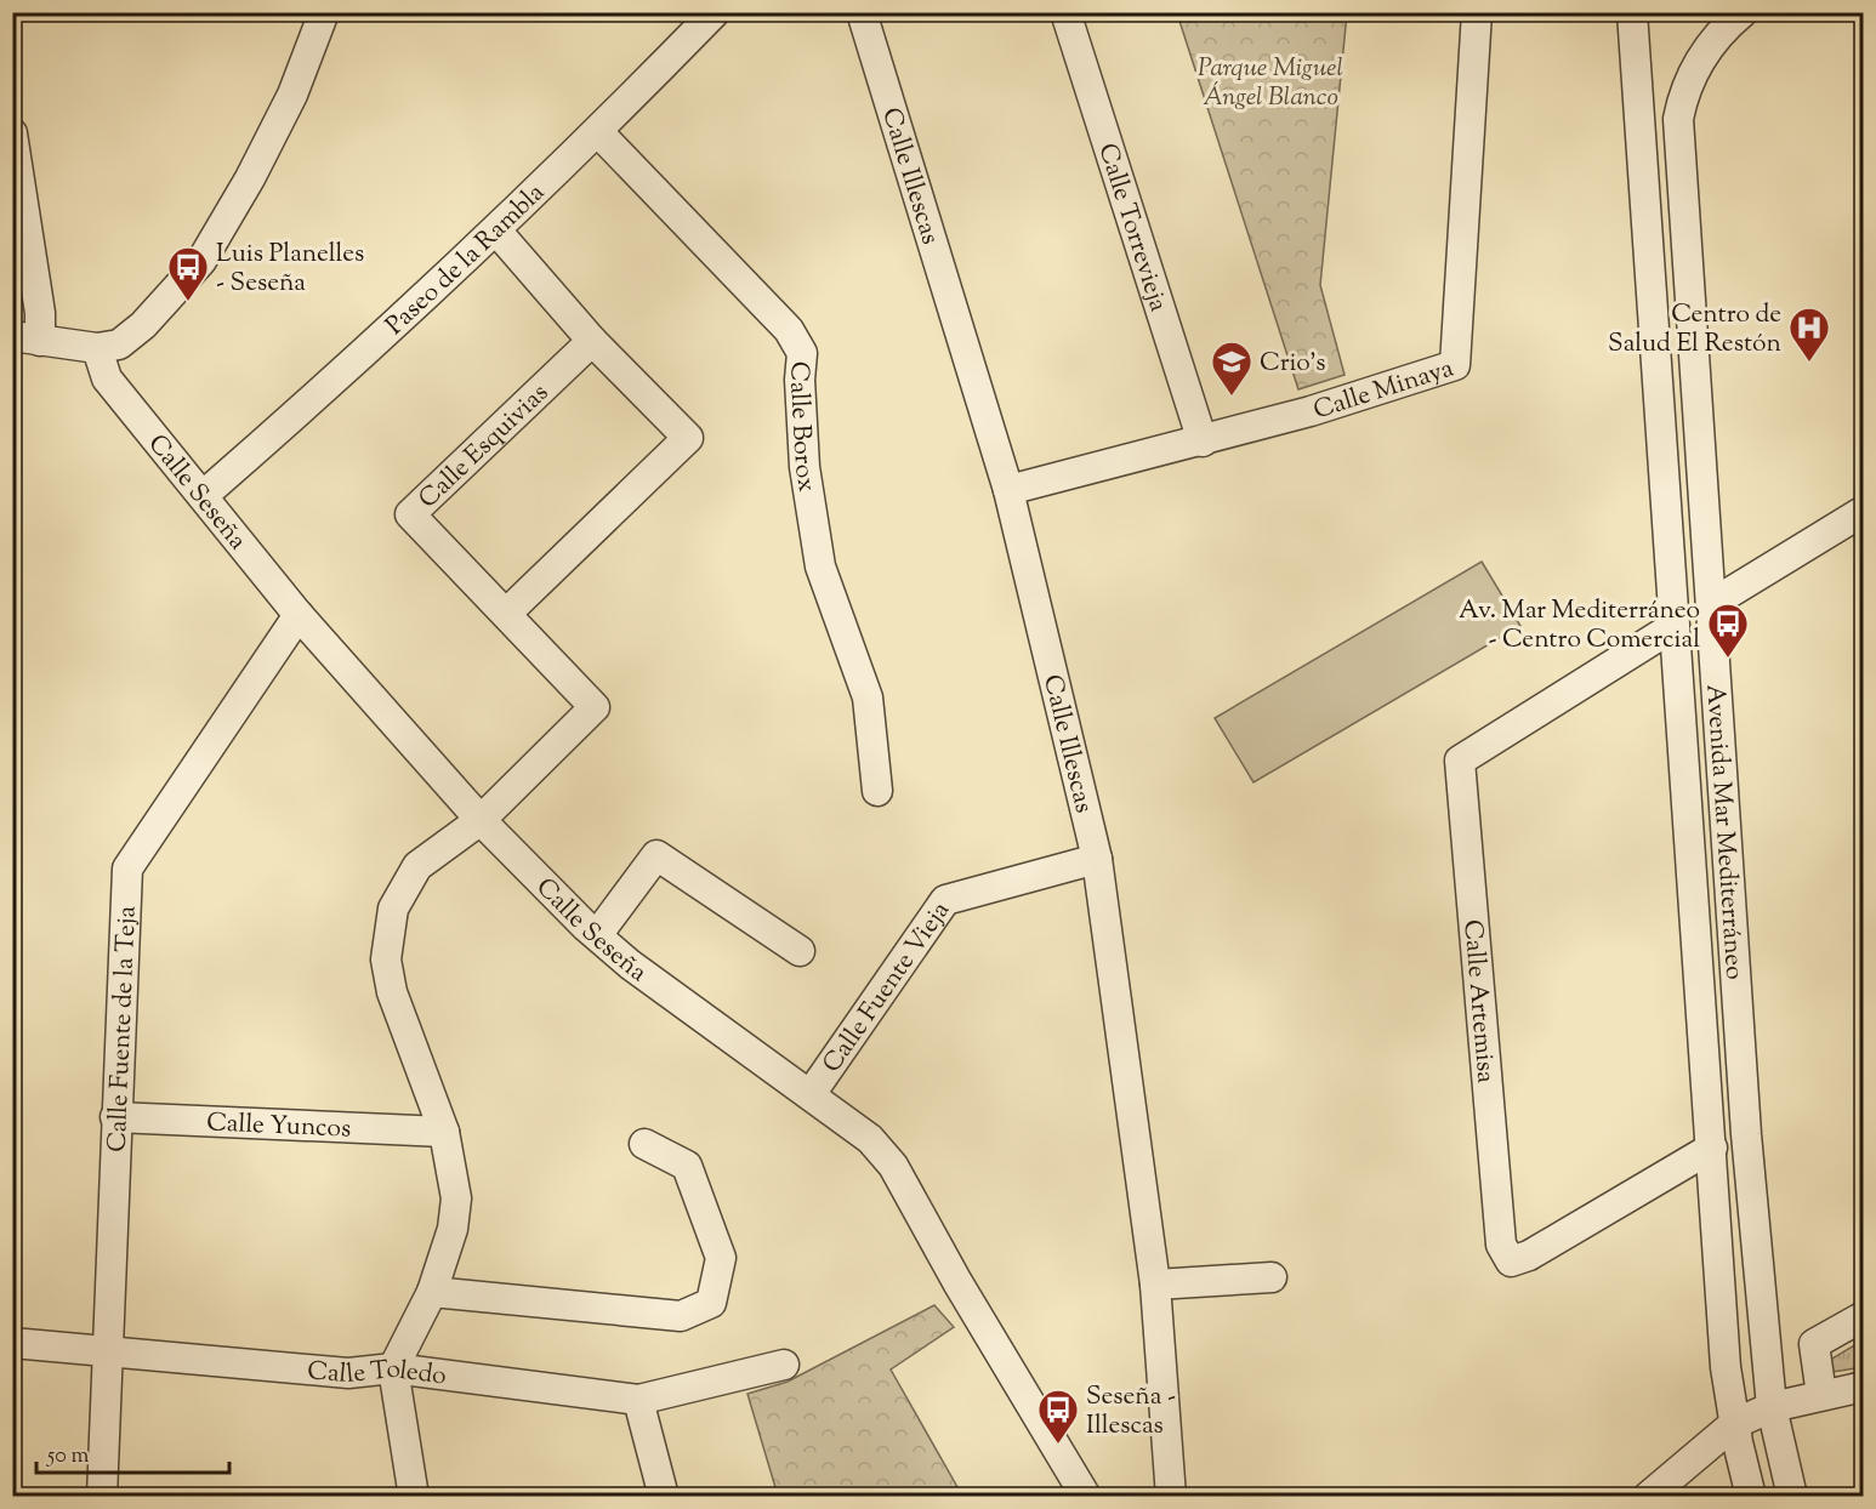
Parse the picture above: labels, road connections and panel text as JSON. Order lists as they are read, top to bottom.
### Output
{
  "streets": {
    "street": [
      "Calle Illescas",
      "Calle Torrevieja",
      "Paseo de la Rambla",
      "Calle Minaya",
      "Calle Borox",
      "Calle Esquivias",
      "Calle Seseña",
      "Avenida Mar Mediterráneo",
      "Calle Fuente Vieja",
      "Calle Artemisa",
      "Calle Fuente de la Teja",
      "Calle Yuncos",
      "Calle Toledo"
    ]
  },
  "crossings": [
    ["Calle Illescas", "Calle Minaya"],
    ["Calle Illescas", "Calle Fuente Vieja"],
    ["Calle Torrevieja", "Calle Minaya"],
    ["Paseo de la Rambla", "Calle Borox"],
    ["Paseo de la Rambla", "Calle Seseña"],
    ["Calle Esquivias", "Calle Seseña"],
    ["Calle Seseña", "Calle Fuente Vieja"],
    ["Calle Seseña", "Calle Fuente de la Teja"],
    ["Avenida Mar Mediterráneo", "Calle Artemisa"],
    ["Calle Fuente de la Teja", "Calle Yuncos"],
    ["Calle Fuente de la Teja", "Calle Toledo"]
  ],
  "parks": ["Parque Miguel Ángel Blanco"],
  "places": {
    "bus stop": ["Luis Planelles - Seseña", "Av. Mar Mediterráneo - Centro Comercial", "Seseña - Illescas"],
    "hospital": ["Centro de Salud El Restón"],
    "school or university": ["Crio's"]
  },
  "scale_bar": "50 m"
}
